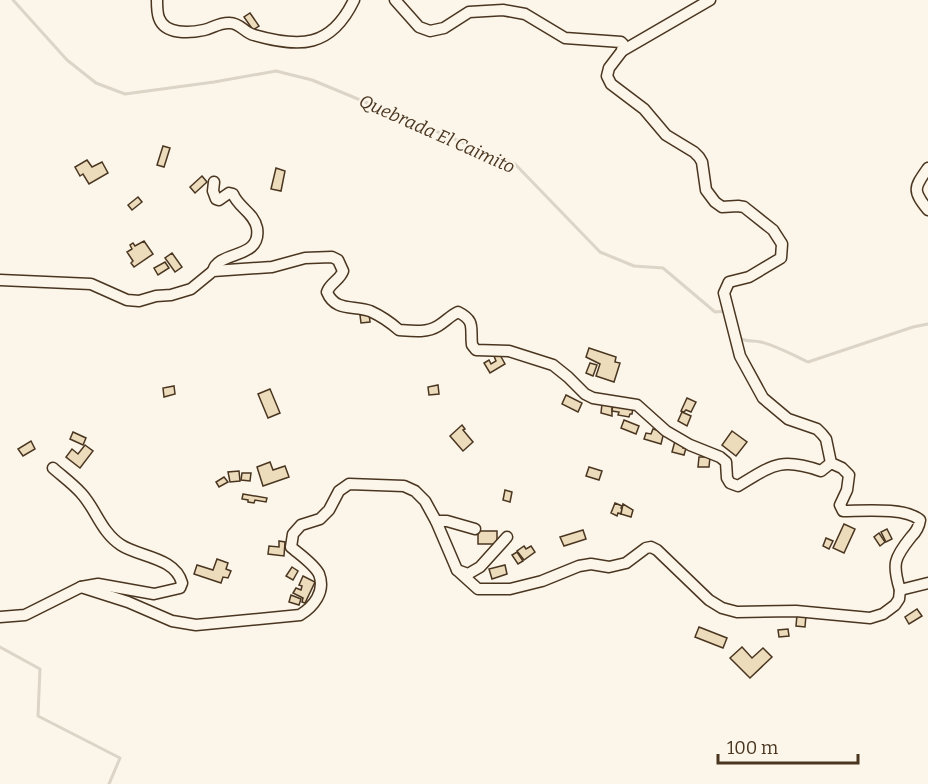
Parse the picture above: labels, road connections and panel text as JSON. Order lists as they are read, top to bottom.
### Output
{
  "water": ["Quebrada El Caimito"],
  "scale_bar": "100 m"
}
